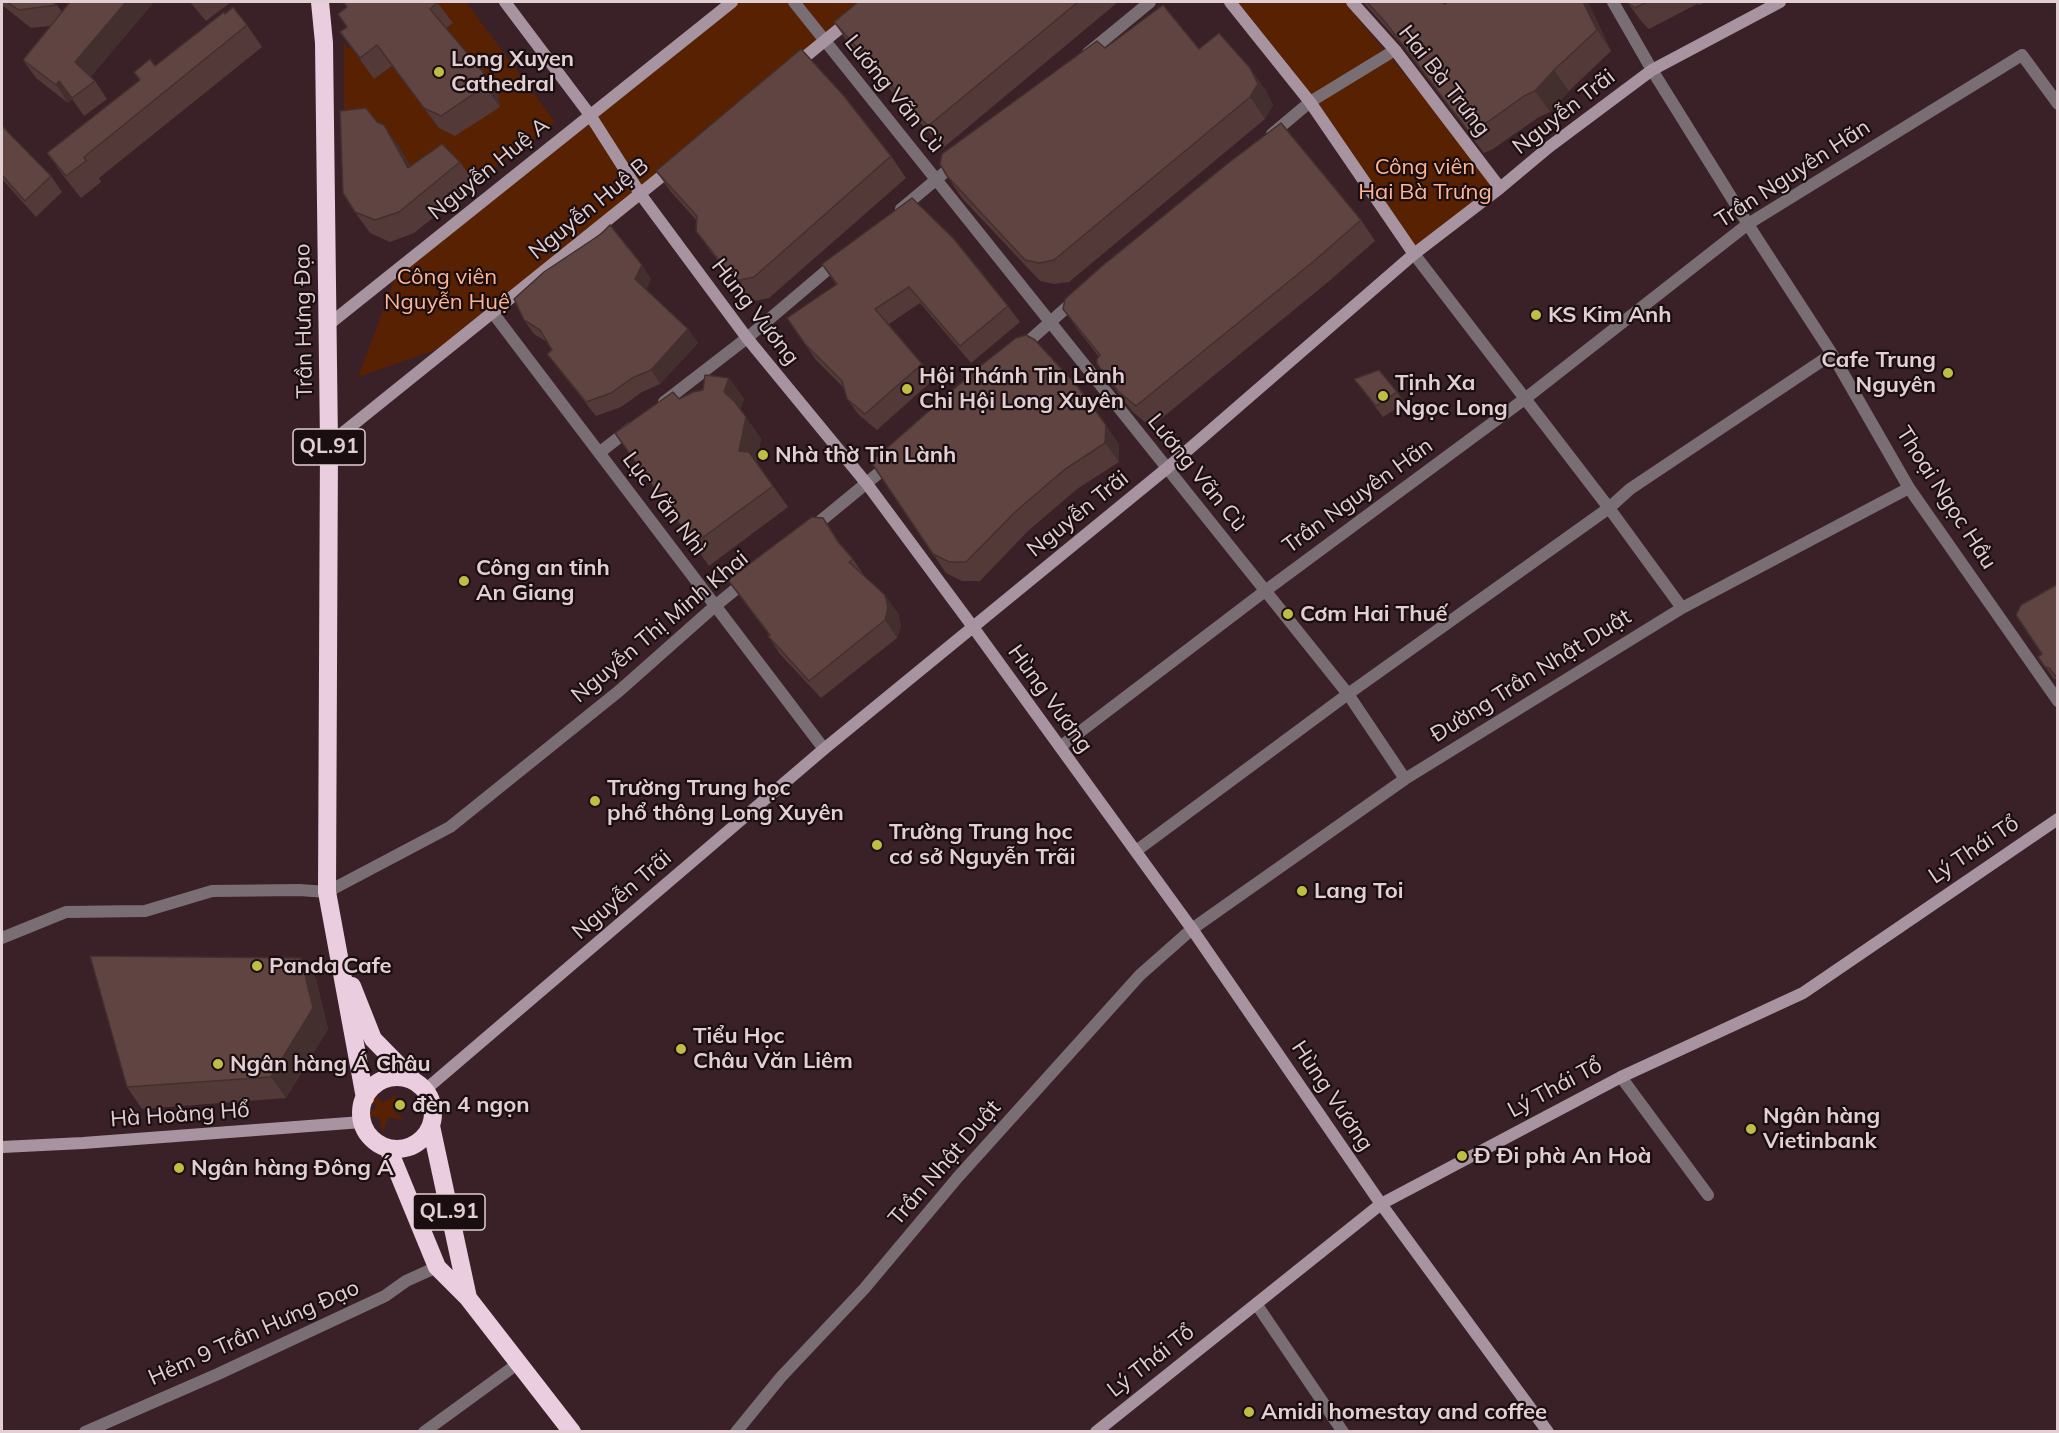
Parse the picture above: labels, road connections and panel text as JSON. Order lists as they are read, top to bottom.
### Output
{
  "streets": {
    "highway": ["Trần Hưng Đạo", "QL.91"],
    "street": [
      "Hai Bà Trưng",
      "Lương Vãn Cù",
      "Nguyễn Trãi",
      "Nguyễn Huệ A",
      "Trần Nguyên Hãn",
      "Nguyễn Huệ B",
      "Hùng Vương",
      "Thoại Ngọc Hầu",
      "Lục Văn Nhì",
      "Nguyễn Thị Minh Khai",
      "Đường Trần Nhật Duật",
      "Lý Thái Tổ",
      "Hà Hoàng Hổ",
      "Trần Nhật Duật",
      "Hẻm 9 Trần Hưng Đạo"
    ]
  },
  "crossings": [
    ["Hai Bà Trưng", "Nguyễn Trãi"],
    ["Lương Vãn Cù", "Nguyễn Trãi"],
    ["Lương Vãn Cù", "Trần Nguyên Hãn"],
    ["Lương Vãn Cù", "Đường Trần Nhật Duật"],
    ["Nguyễn Trãi", "Hùng Vương"],
    ["Nguyễn Trãi", "Trần Hưng Đạo"],
    ["Nguyễn Trãi", "QL.91"],
    ["Nguyễn Trãi", "Thoại Ngọc Hầu"],
    ["Nguyễn Trãi", "Lục Văn Nhì"],
    ["Nguyễn Trãi", "Hà Hoàng Hổ"],
    ["Nguyễn Huệ A", "Hùng Vương"],
    ["Nguyễn Huệ A", "Trần Hưng Đạo"],
    ["Trần Nguyên Hãn", "Hùng Vương"],
    ["Trần Nguyên Hãn", "Thoại Ngọc Hầu"],
    ["Nguyễn Huệ B", "Hùng Vương"],
    ["Nguyễn Huệ B", "Trần Hưng Đạo"],
    ["Nguyễn Huệ B", "Lục Văn Nhì"],
    ["Hùng Vương", "Đường Trần Nhật Duật"],
    ["Hùng Vương", "Lý Thái Tổ"],
    ["Hùng Vương", "Trần Nhật Duật"],
    ["Trần Hưng Đạo", "QL.91"],
    ["Trần Hưng Đạo", "Nguyễn Thị Minh Khai"],
    ["Trần Hưng Đạo", "Hà Hoàng Hổ"],
    ["QL.91", "Hà Hoàng Hổ"],
    ["QL.91", "Hẻm 9 Trần Hưng Đạo"],
    ["Thoại Ngọc Hầu", "Đường Trần Nhật Duật"],
    ["Lục Văn Nhì", "Nguyễn Thị Minh Khai"],
    ["Đường Trần Nhật Duật", "Trần Nhật Duật"]
  ],
  "parks": ["Công viên Hai Bà Trưng", "Công viên Nguyễn Huệ"],
  "places": [
    "Long Xuyen Cathedral",
    "KS Kim Anh",
    "Cafe Trung Nguyên",
    "Hội Thánh Tin Lành Chi Hội Long Xuyên",
    "Tịnh Xa Ngọc Long",
    "Nhà thờ Tin Lành",
    "Công an tỉnh An Giang",
    "Cơm Hai Thuế",
    "Trường Trung học phổ thông Long Xuyên",
    "Trường Trung học cơ sở Nguyễn Trãi",
    "Lang Toi",
    "Panda Cafe",
    "Tiểu Học Châu Văn Liêm",
    "Ngân hàng Á Châu",
    "đèn 4 ngọn",
    "Ngân hàng Vietinbank",
    "Đ Đi phà An Hoà",
    "Ngân hàng Đông Á",
    "Amidi homestay and coffee"
  ]
}
